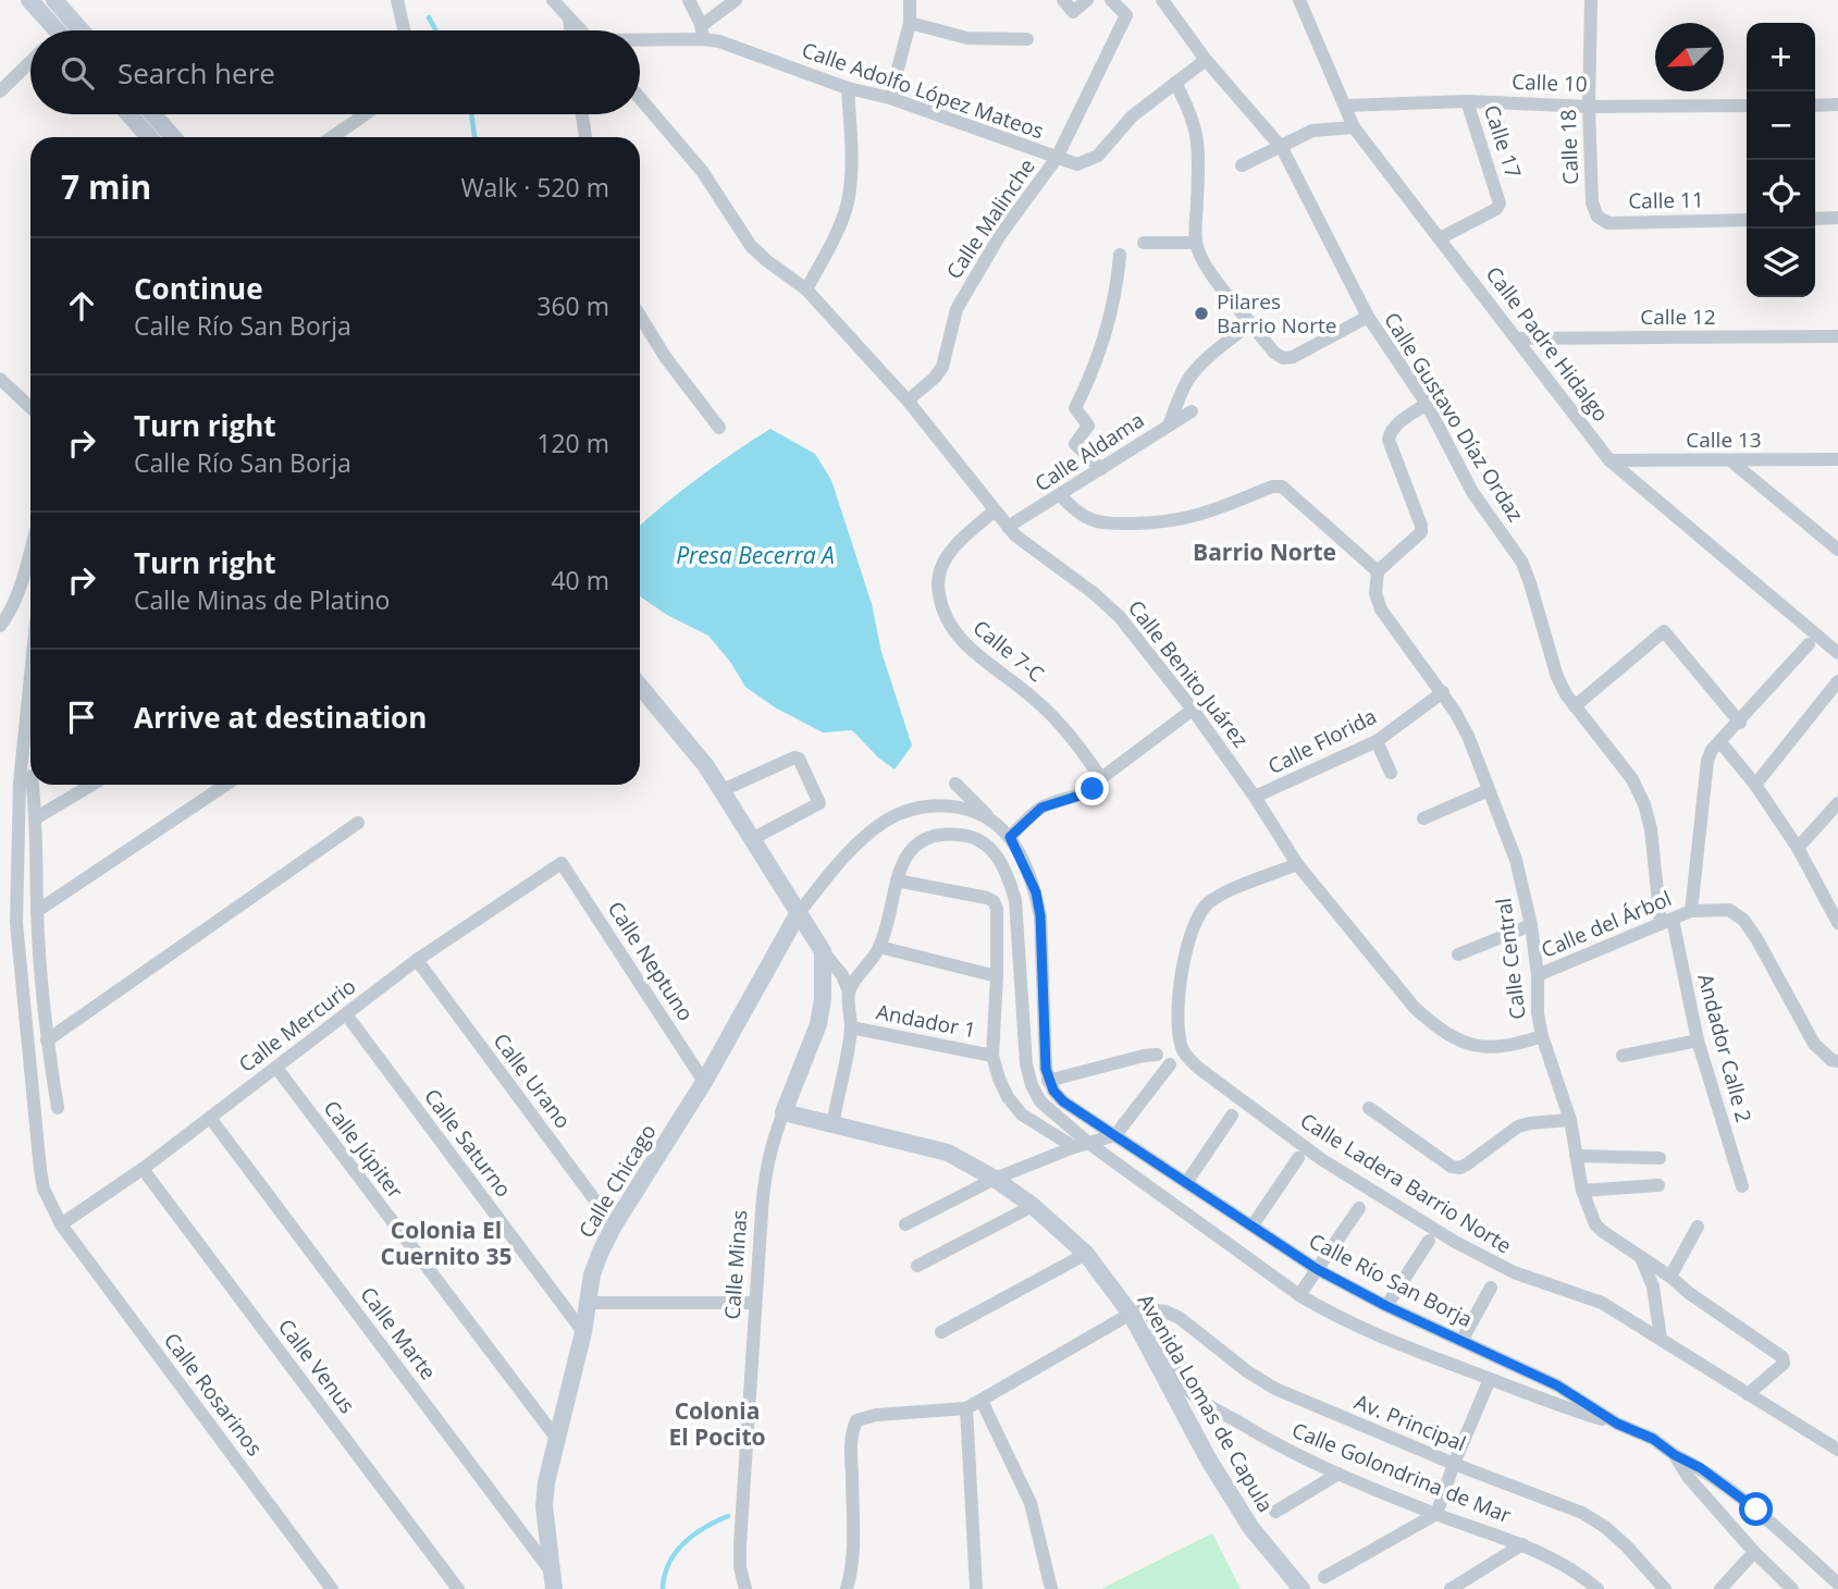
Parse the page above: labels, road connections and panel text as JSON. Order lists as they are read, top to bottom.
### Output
{
  "streets": {
    "street": [
      "Calle 10",
      "Calle Adolfo López Mateos",
      "Calle 17",
      "Calle 18",
      "Calle 11",
      "Calle Malinche",
      "Calle 12",
      "Calle Padre Hidalgo",
      "Calle Gustavo Díaz Ordaz",
      "Calle 13",
      "Calle Aldama",
      "Calle 7-C",
      "Calle Benito Juárez",
      "Calle Florida",
      "Calle del Árbol",
      "Calle Central",
      "Calle Neptuno",
      "Andador 1",
      "Calle Mercurio",
      "Andador Calle 2",
      "Calle Urano",
      "Calle Saturno",
      "Calle Júpiter",
      "Calle Chicago",
      "Calle Ladera Barrio Norte",
      "Calle Minas",
      "Calle Río San Borja",
      "Calle Marte",
      "Calle Venus",
      "Calle Rosarinos",
      "Avenida Lomas de Capula",
      "Av. Principal",
      "Calle Golondrina de Mar"
    ]
  },
  "crossings": [
    ["Calle 10", "Calle 17"],
    ["Calle 10", "Calle 18"],
    ["Calle 10", "Calle Padre Hidalgo"],
    ["Calle Adolfo López Mateos", "Calle Malinche"],
    ["Calle Adolfo López Mateos", "Calle Gustavo Díaz Ordaz"],
    ["Calle 17", "Calle Padre Hidalgo"],
    ["Calle 18", "Calle 11"],
    ["Calle Malinche", "Calle Benito Juárez"],
    ["Calle 12", "Calle Padre Hidalgo"],
    ["Calle Padre Hidalgo", "Calle 13"],
    ["Calle Gustavo Díaz Ordaz", "Calle del Árbol"],
    ["Calle Gustavo Díaz Ordaz", "Andador Calle 2"],
    ["Calle Aldama", "Calle Benito Juárez"],
    ["Calle 7-C", "Calle Benito Juárez"],
    ["Calle Benito Juárez", "Calle Florida"],
    ["Calle Benito Juárez", "Calle Central"],
    ["Calle Benito Juárez", "Calle Ladera Barrio Norte"],
    ["Calle Florida", "Calle Central"],
    ["Calle del Árbol", "Calle Central"],
    ["Calle del Árbol", "Andador Calle 2"],
    ["Calle Central", "Calle Ladera Barrio Norte"],
    ["Calle Neptuno", "Calle Mercurio"],
    ["Calle Neptuno", "Calle Chicago"],
    ["Calle Mercurio", "Calle Urano"],
    ["Calle Mercurio", "Calle Saturno"],
    ["Calle Mercurio", "Calle Júpiter"],
    ["Calle Mercurio", "Calle Marte"],
    ["Calle Mercurio", "Calle Venus"],
    ["Calle Mercurio", "Calle Rosarinos"],
    ["Calle Urano", "Calle Chicago"],
    ["Calle Saturno", "Calle Chicago"],
    ["Calle Júpiter", "Calle Chicago"],
    ["Calle Chicago", "Calle Marte"],
    ["Calle Minas", "Avenida Lomas de Capula"],
    ["Avenida Lomas de Capula", "Av. Principal"],
    ["Avenida Lomas de Capula", "Calle Golondrina de Mar"],
    ["Av. Principal", "Calle Golondrina de Mar"]
  ],
  "districts": ["Barrio Norte", "Colonia El Cuernito 35", "Colonia El Pocito"],
  "water": ["Presa Becerra A"],
  "places": ["Pilares Barrio Norte"],
  "north": "bottom left",
  "page": {
    "map_buttons": ["+", "−"],
    "search": "Search here",
    "heading": ["7 min", "Walk · 520 m"],
    "list": [
      ["Continue", "Calle Río San Borja", "360 m"],
      ["Turn right", "Calle Río San Borja", "120 m"],
      ["Turn right", "Calle Minas de Platino", "40 m"],
      "Arrive at destination"
    ]
  }
}
